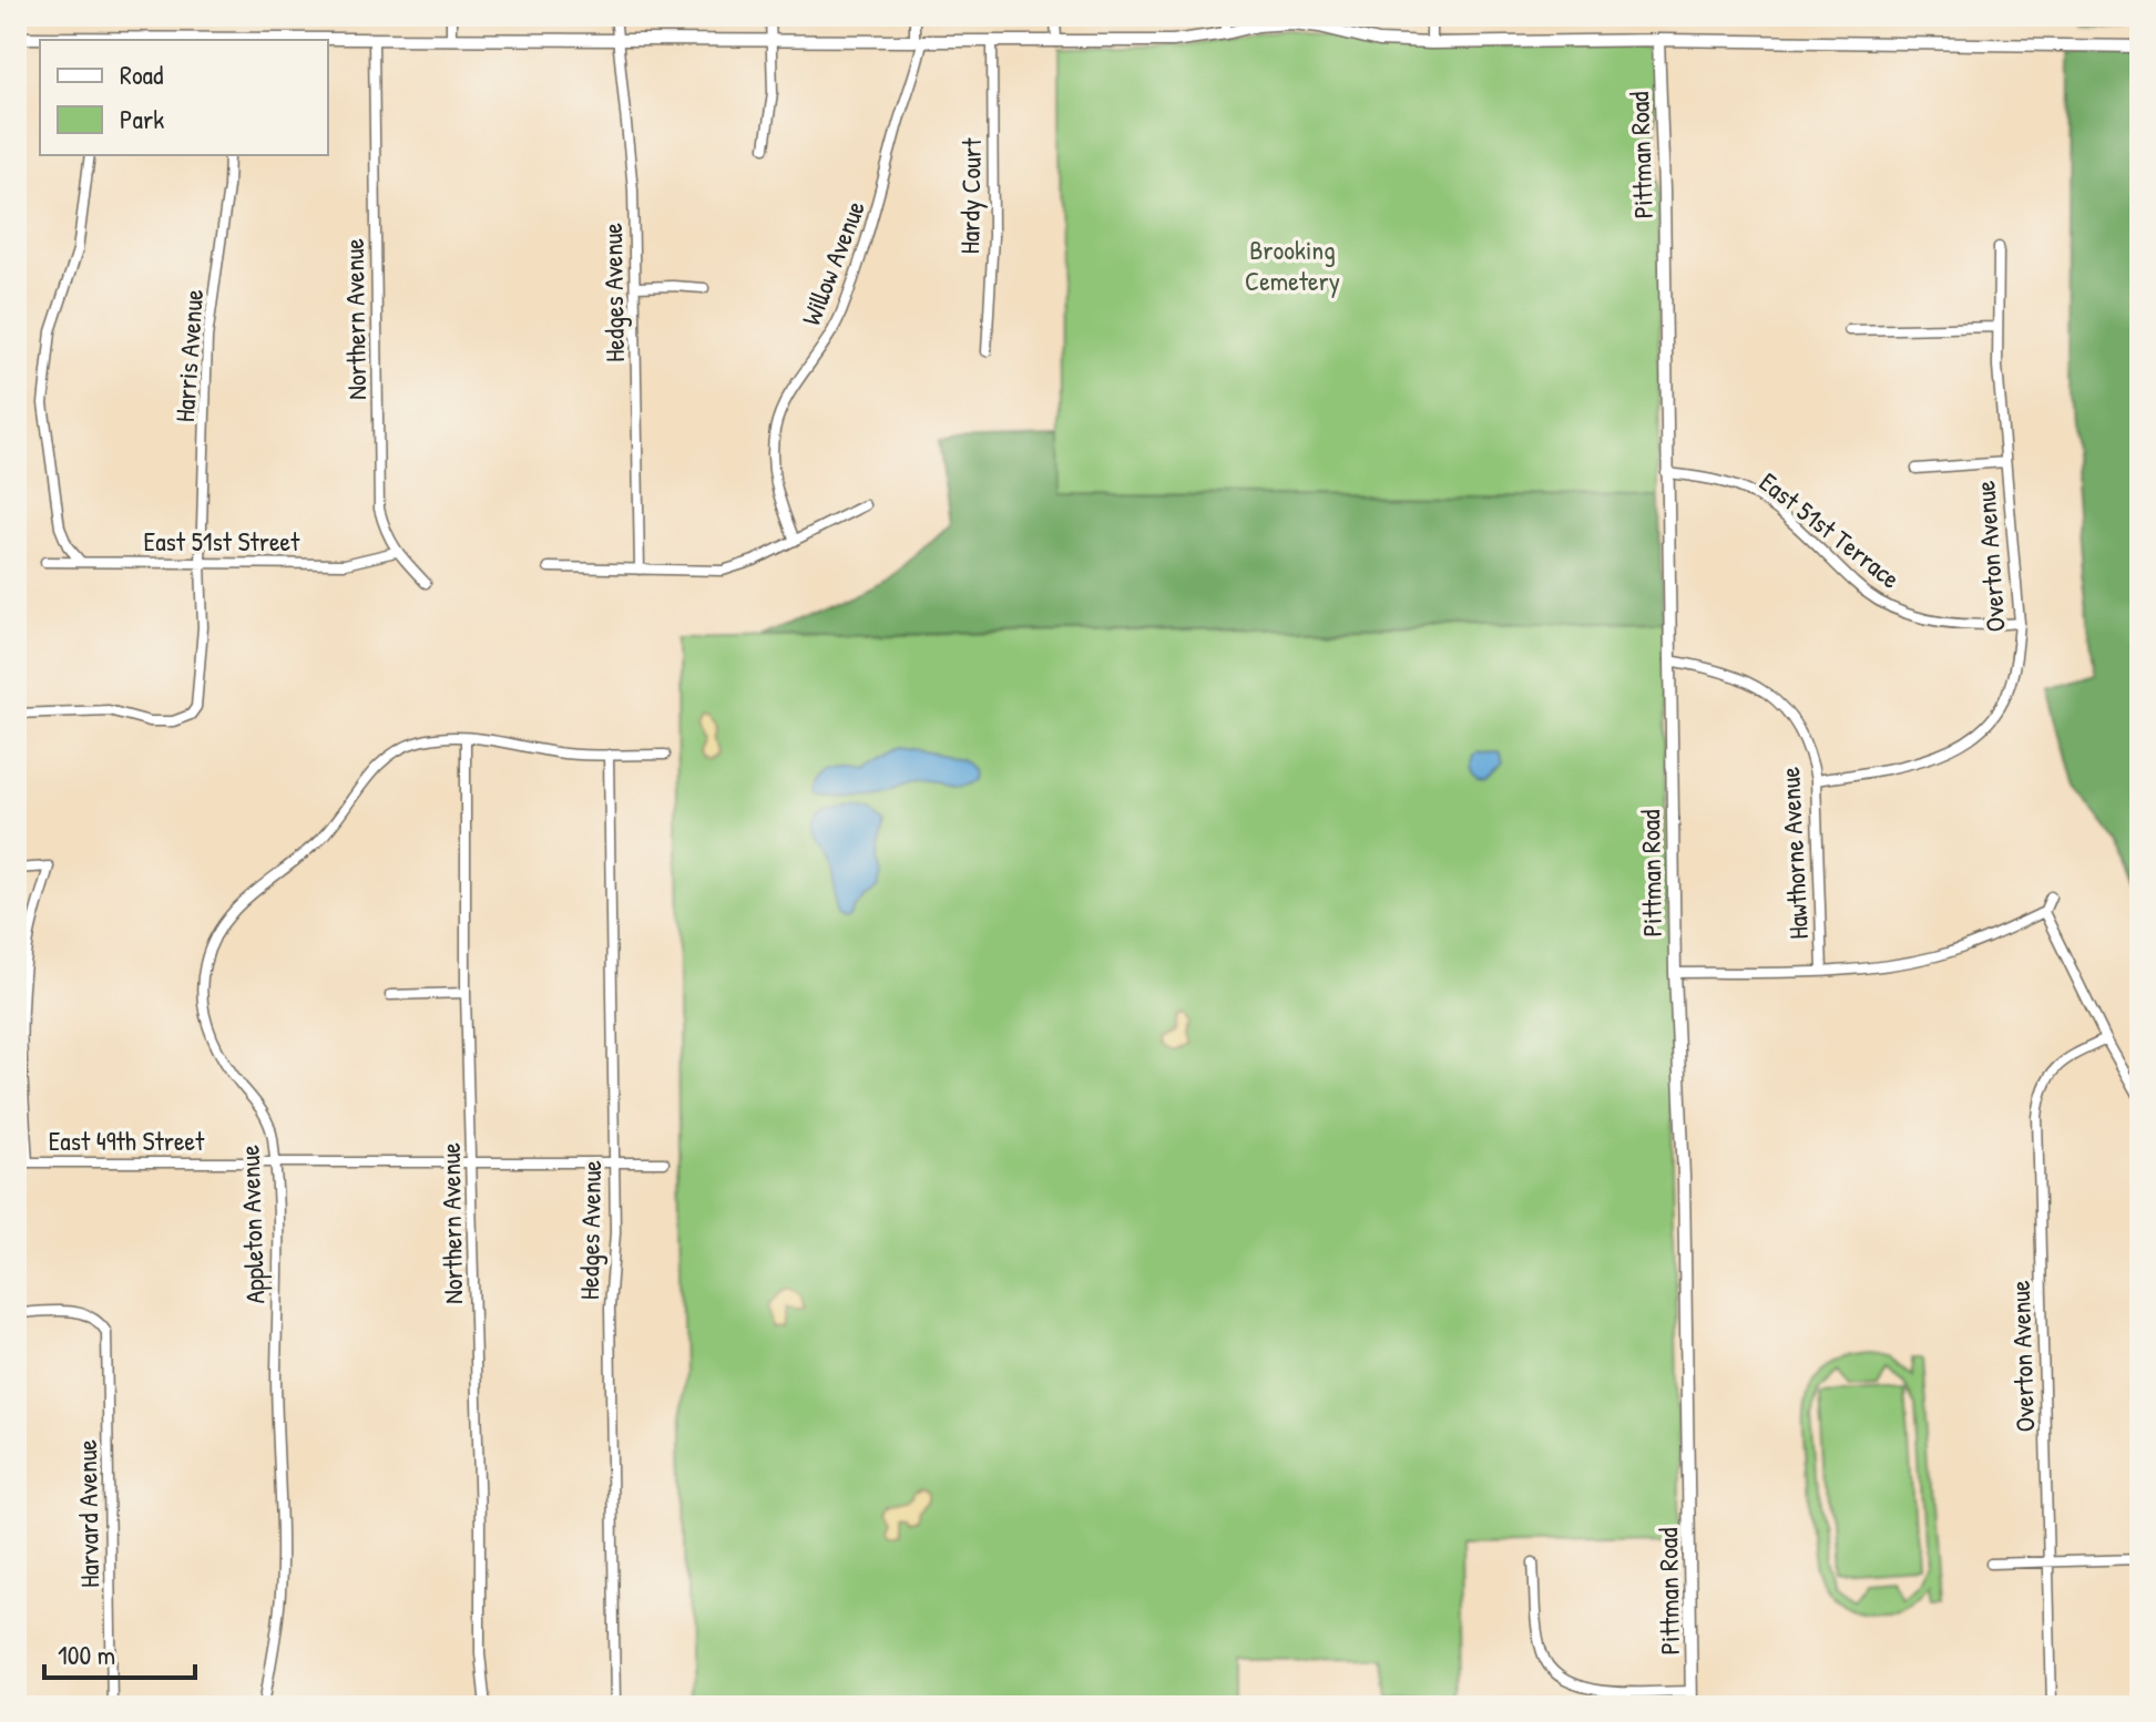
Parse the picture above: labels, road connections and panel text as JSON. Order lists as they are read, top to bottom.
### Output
{
  "streets": {
    "street": [
      "Pittman Road",
      "Hardy Court",
      "Willow Avenue",
      "Hedges Avenue",
      "Northern Avenue",
      "Harris Avenue",
      "East 51st Terrace",
      "East 51st Street",
      "Overton Avenue",
      "Hawthorne Avenue",
      "East 49th Street",
      "Appleton Avenue",
      "Harvard Avenue"
    ]
  },
  "crossings": [
    ["Pittman Road", "East 51st Terrace"],
    ["Pittman Road", "Hawthorne Avenue"],
    ["Hedges Avenue", "East 49th Street"],
    ["Hedges Avenue", "Appleton Avenue"],
    ["Northern Avenue", "East 51st Street"],
    ["Northern Avenue", "East 49th Street"],
    ["Northern Avenue", "Appleton Avenue"],
    ["Harris Avenue", "East 51st Street"],
    ["East 51st Terrace", "Overton Avenue"],
    ["Overton Avenue", "Hawthorne Avenue"],
    ["East 49th Street", "Appleton Avenue"]
  ],
  "parks": ["Brooking Cemetery"],
  "legend": ["Road", "Park"],
  "scale_bar": "100 m"
}
